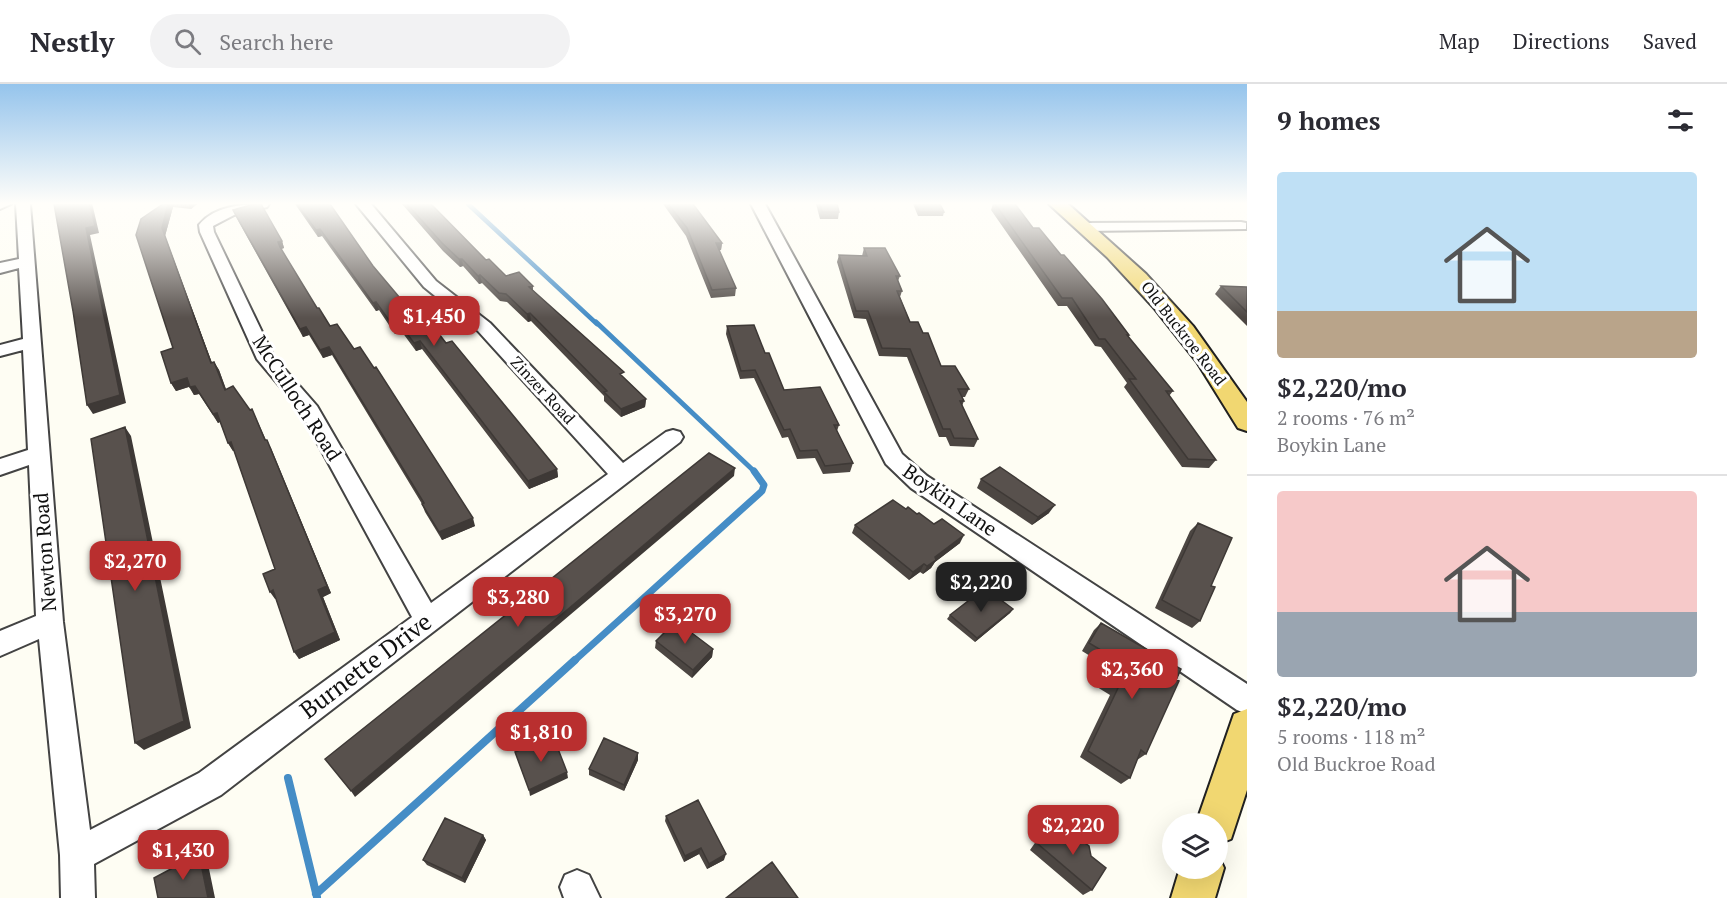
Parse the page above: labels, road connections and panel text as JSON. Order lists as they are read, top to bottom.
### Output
{
  "streets": {
    "main road": ["Old Buckroe Road"],
    "street": [
      "Zinzer Road",
      "McCulloch Road",
      "Boykin Lane",
      "Newton Road",
      "Burnette Drive"
    ]
  },
  "crossings": [
    ["Zinzer Road", "Burnette Drive"],
    ["McCulloch Road", "Burnette Drive"],
    ["Newton Road", "Burnette Drive"]
  ],
  "page": {
    "header": "Nestly",
    "search": "Search here",
    "nav": ["Map", "Directions", "Saved"],
    "heading": "9 homes",
    "list": [
      {
        "name": "$2,220/mo",
        "note": "2 rooms · 76 m² · Boykin Lane"
      },
      {
        "name": "$2,220/mo",
        "note": "5 rooms · 118 m² · Old Buckroe Road"
      }
    ],
    "price": [
      "$1,450",
      "$2,270",
      "$2,220",
      "$3,280",
      "$3,270",
      "$2,360",
      "$1,810",
      "$2,220",
      "$1,430"
    ]
  }
}
